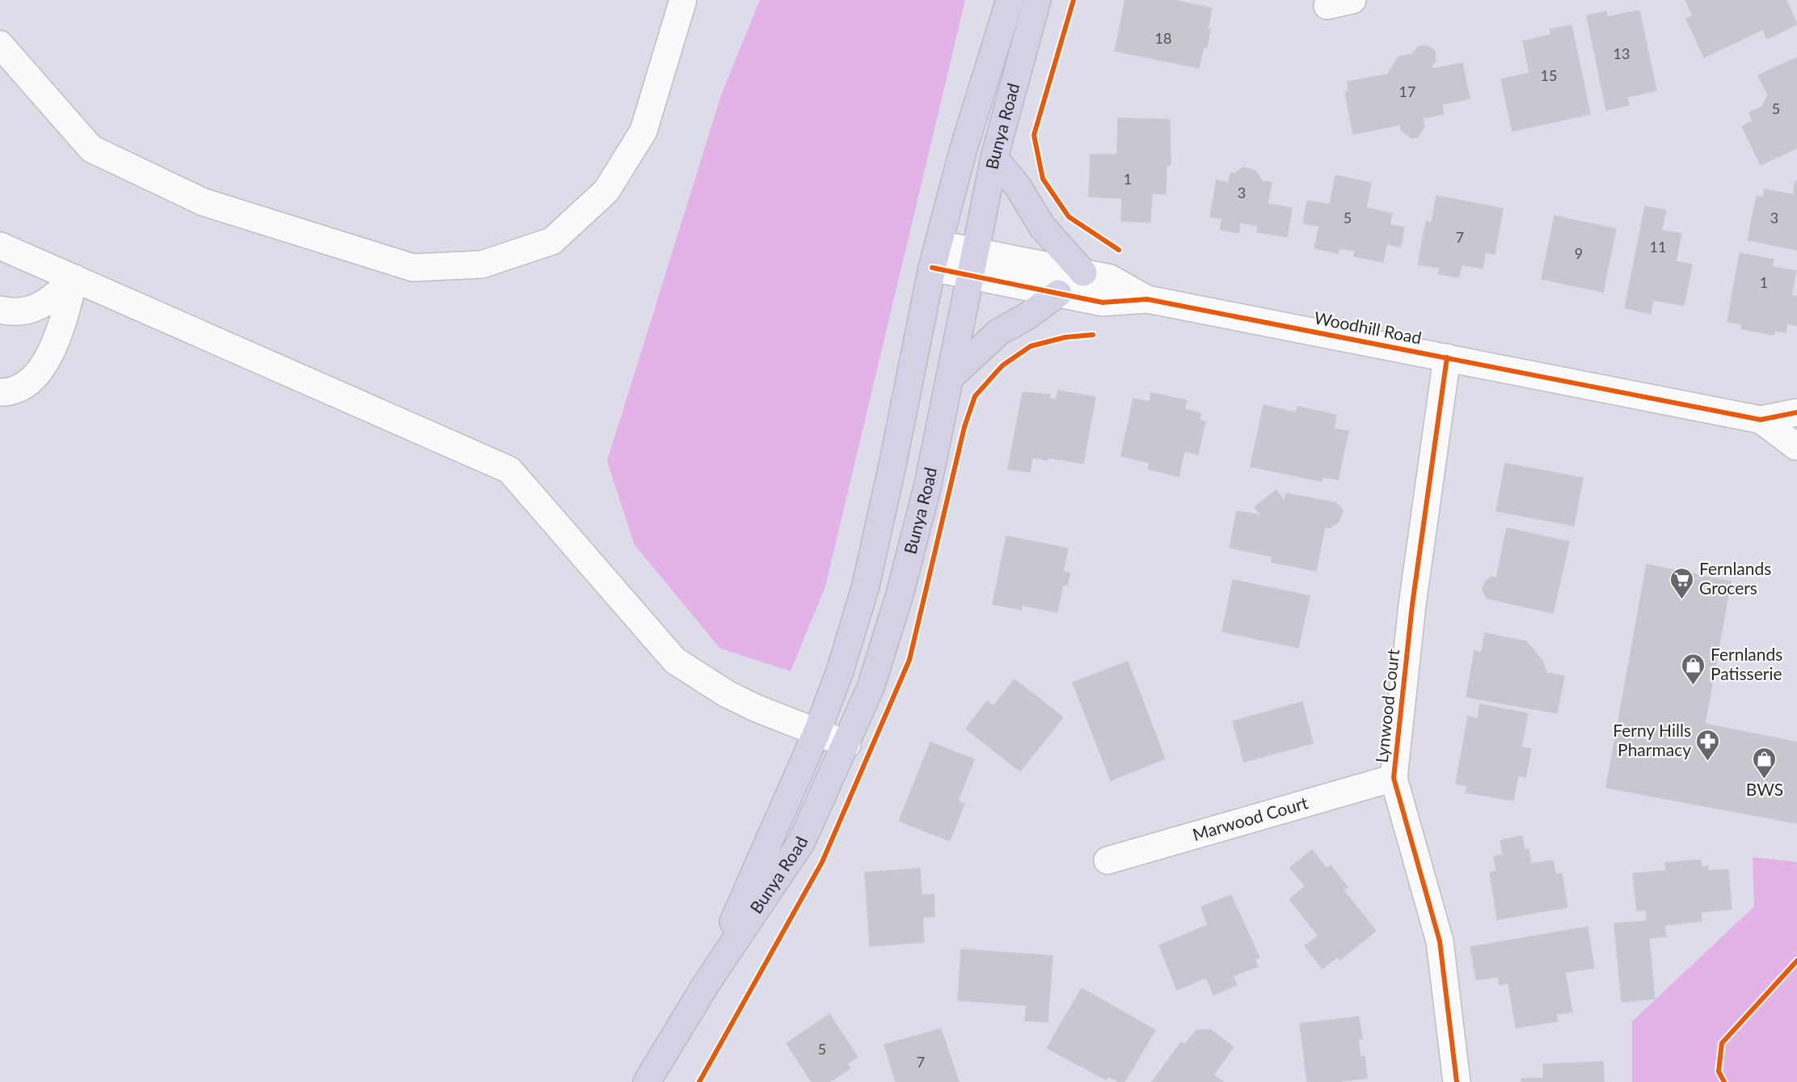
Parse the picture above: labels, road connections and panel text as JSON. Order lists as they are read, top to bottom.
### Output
{
  "streets": {
    "main road": ["Bunya Road"],
    "street": ["Woodhill Road", "Lynwood Court", "Marwood Court"]
  },
  "crossings": [
    ["Bunya Road", "Woodhill Road"],
    ["Woodhill Road", "Lynwood Court"],
    ["Lynwood Court", "Marwood Court"]
  ],
  "places": {
    "supermarket": ["Fernlands Grocers"],
    "shop": ["Fernlands Patisserie", "BWS"],
    "pharmacy": ["Ferny Hills Pharmacy"]
  },
  "house_numbers": [
    "18",
    "13",
    "15",
    "17",
    "5",
    "1",
    "3",
    "5",
    "3",
    "7",
    "11",
    "9",
    "1",
    "5",
    "7"
  ]
}
